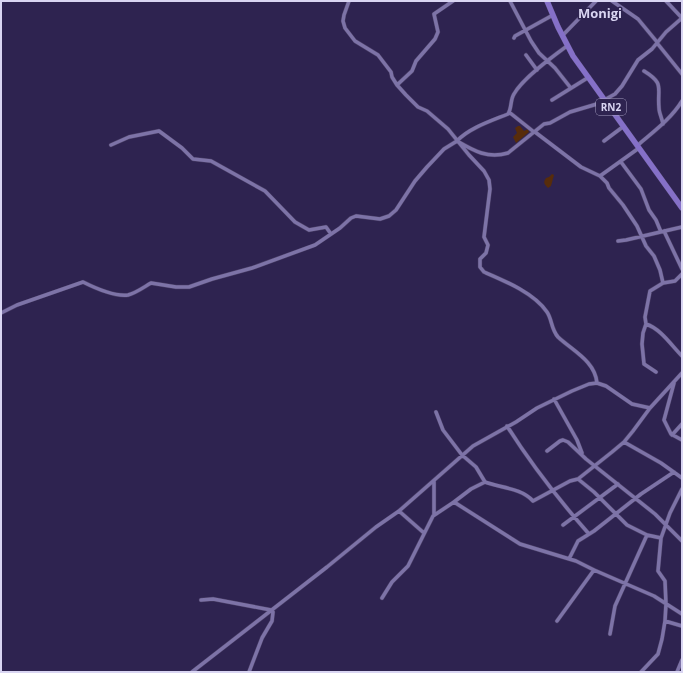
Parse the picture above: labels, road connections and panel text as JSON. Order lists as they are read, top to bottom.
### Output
{
  "streets": {
    "highway": ["RN2"]
  },
  "districts": ["Monigi"]
}
